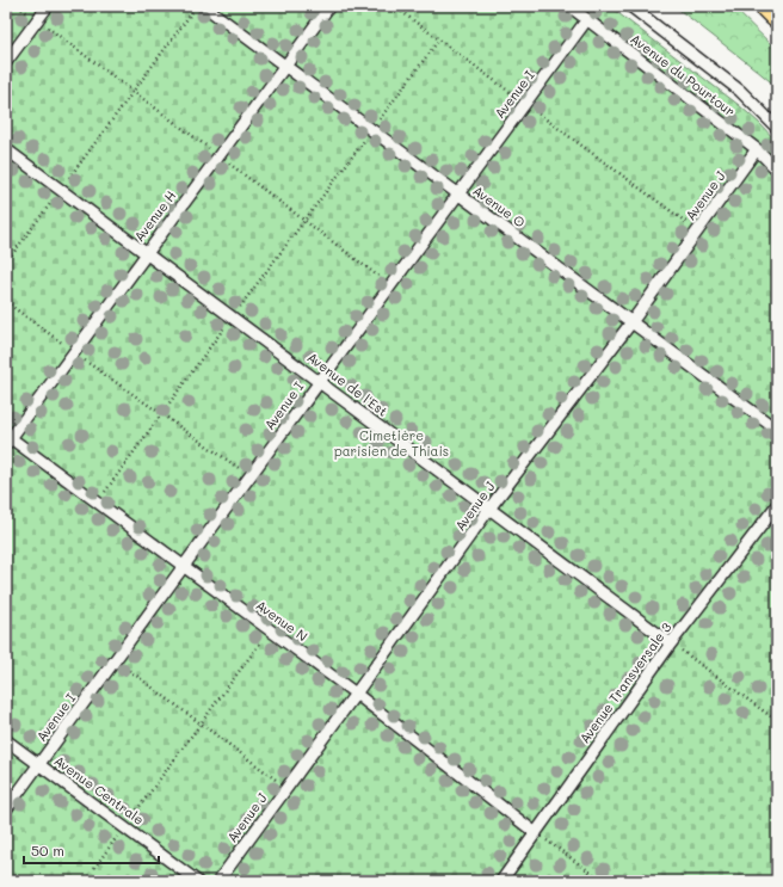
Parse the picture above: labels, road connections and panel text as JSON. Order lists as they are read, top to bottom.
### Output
{
  "streets": {
    "lane": [
      "Avenue du Pourtour",
      "Avenue I",
      "Avenue J",
      "Avenue O",
      "Avenue H",
      "Avenue de l'Est",
      "Avenue N",
      "Avenue Transversale 3",
      "Avenue Centrale"
    ]
  },
  "crossings": [
    ["Avenue du Pourtour", "Avenue I"],
    ["Avenue du Pourtour", "Avenue J"],
    ["Avenue I", "Avenue O"],
    ["Avenue I", "Avenue de l'Est"],
    ["Avenue I", "Avenue N"],
    ["Avenue I", "Avenue Centrale"],
    ["Avenue J", "Avenue O"],
    ["Avenue J", "Avenue de l'Est"],
    ["Avenue J", "Avenue N"],
    ["Avenue O", "Avenue H"],
    ["Avenue H", "Avenue de l'Est"],
    ["Avenue H", "Avenue N"],
    ["Avenue de l'Est", "Avenue Transversale 3"],
    ["Avenue N", "Avenue Transversale 3"]
  ],
  "parks": ["Cimetière parisien de Thiais"],
  "scale_bar": "50 m"
}
